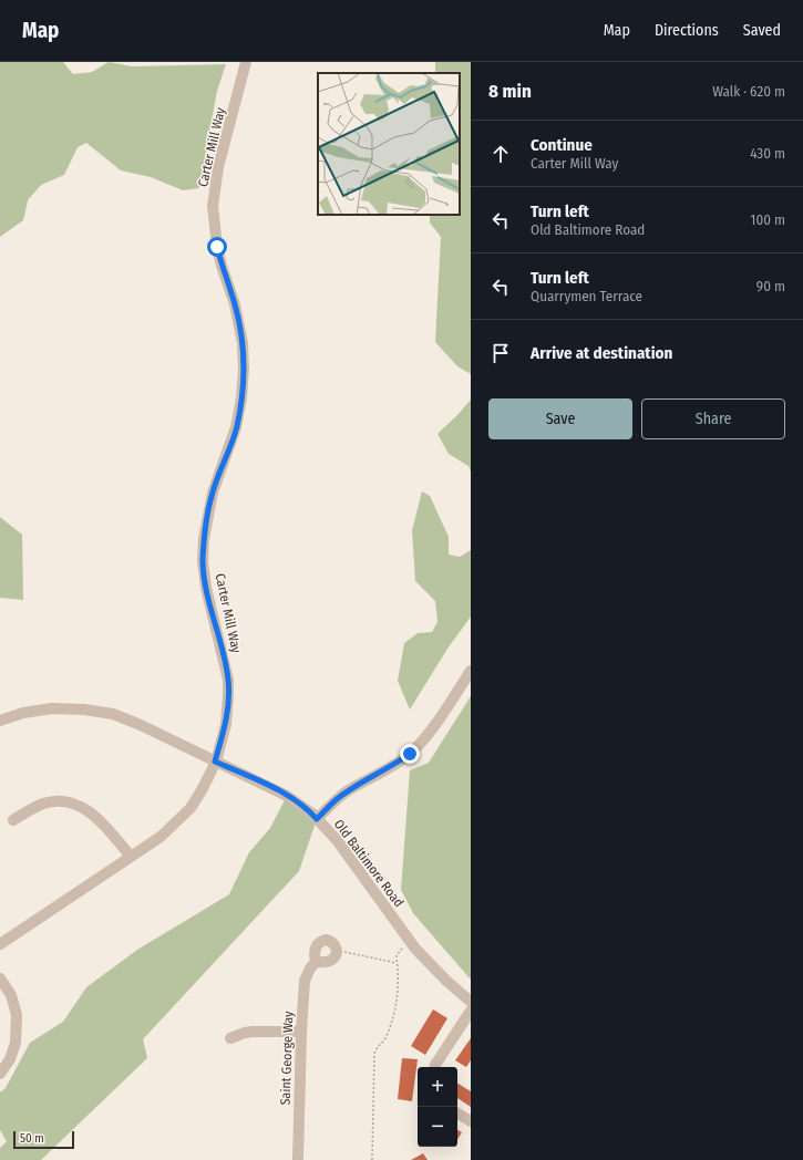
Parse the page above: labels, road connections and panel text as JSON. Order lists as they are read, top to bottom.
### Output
{
  "streets": {
    "street": ["Carter Mill Way", "Old Baltimore Road", "Saint George Way"]
  },
  "crossings": [
    ["Carter Mill Way", "Old Baltimore Road"]
  ],
  "scale_bar": "50 m",
  "page": {
    "header": "Map",
    "nav": ["Map", "Directions", "Saved"],
    "heading": ["8 min", "Walk · 620 m"],
    "list": [
      ["Continue", "Carter Mill Way", "430 m"],
      ["Turn left", "Old Baltimore Road", "100 m"],
      ["Turn left", "Quarrymen Terrace", "90 m"],
      "Arrive at destination"
    ],
    "buttons": ["Save", "Share"],
    "map_buttons": ["+", "−"],
    "scale": "50 m"
  }
}
